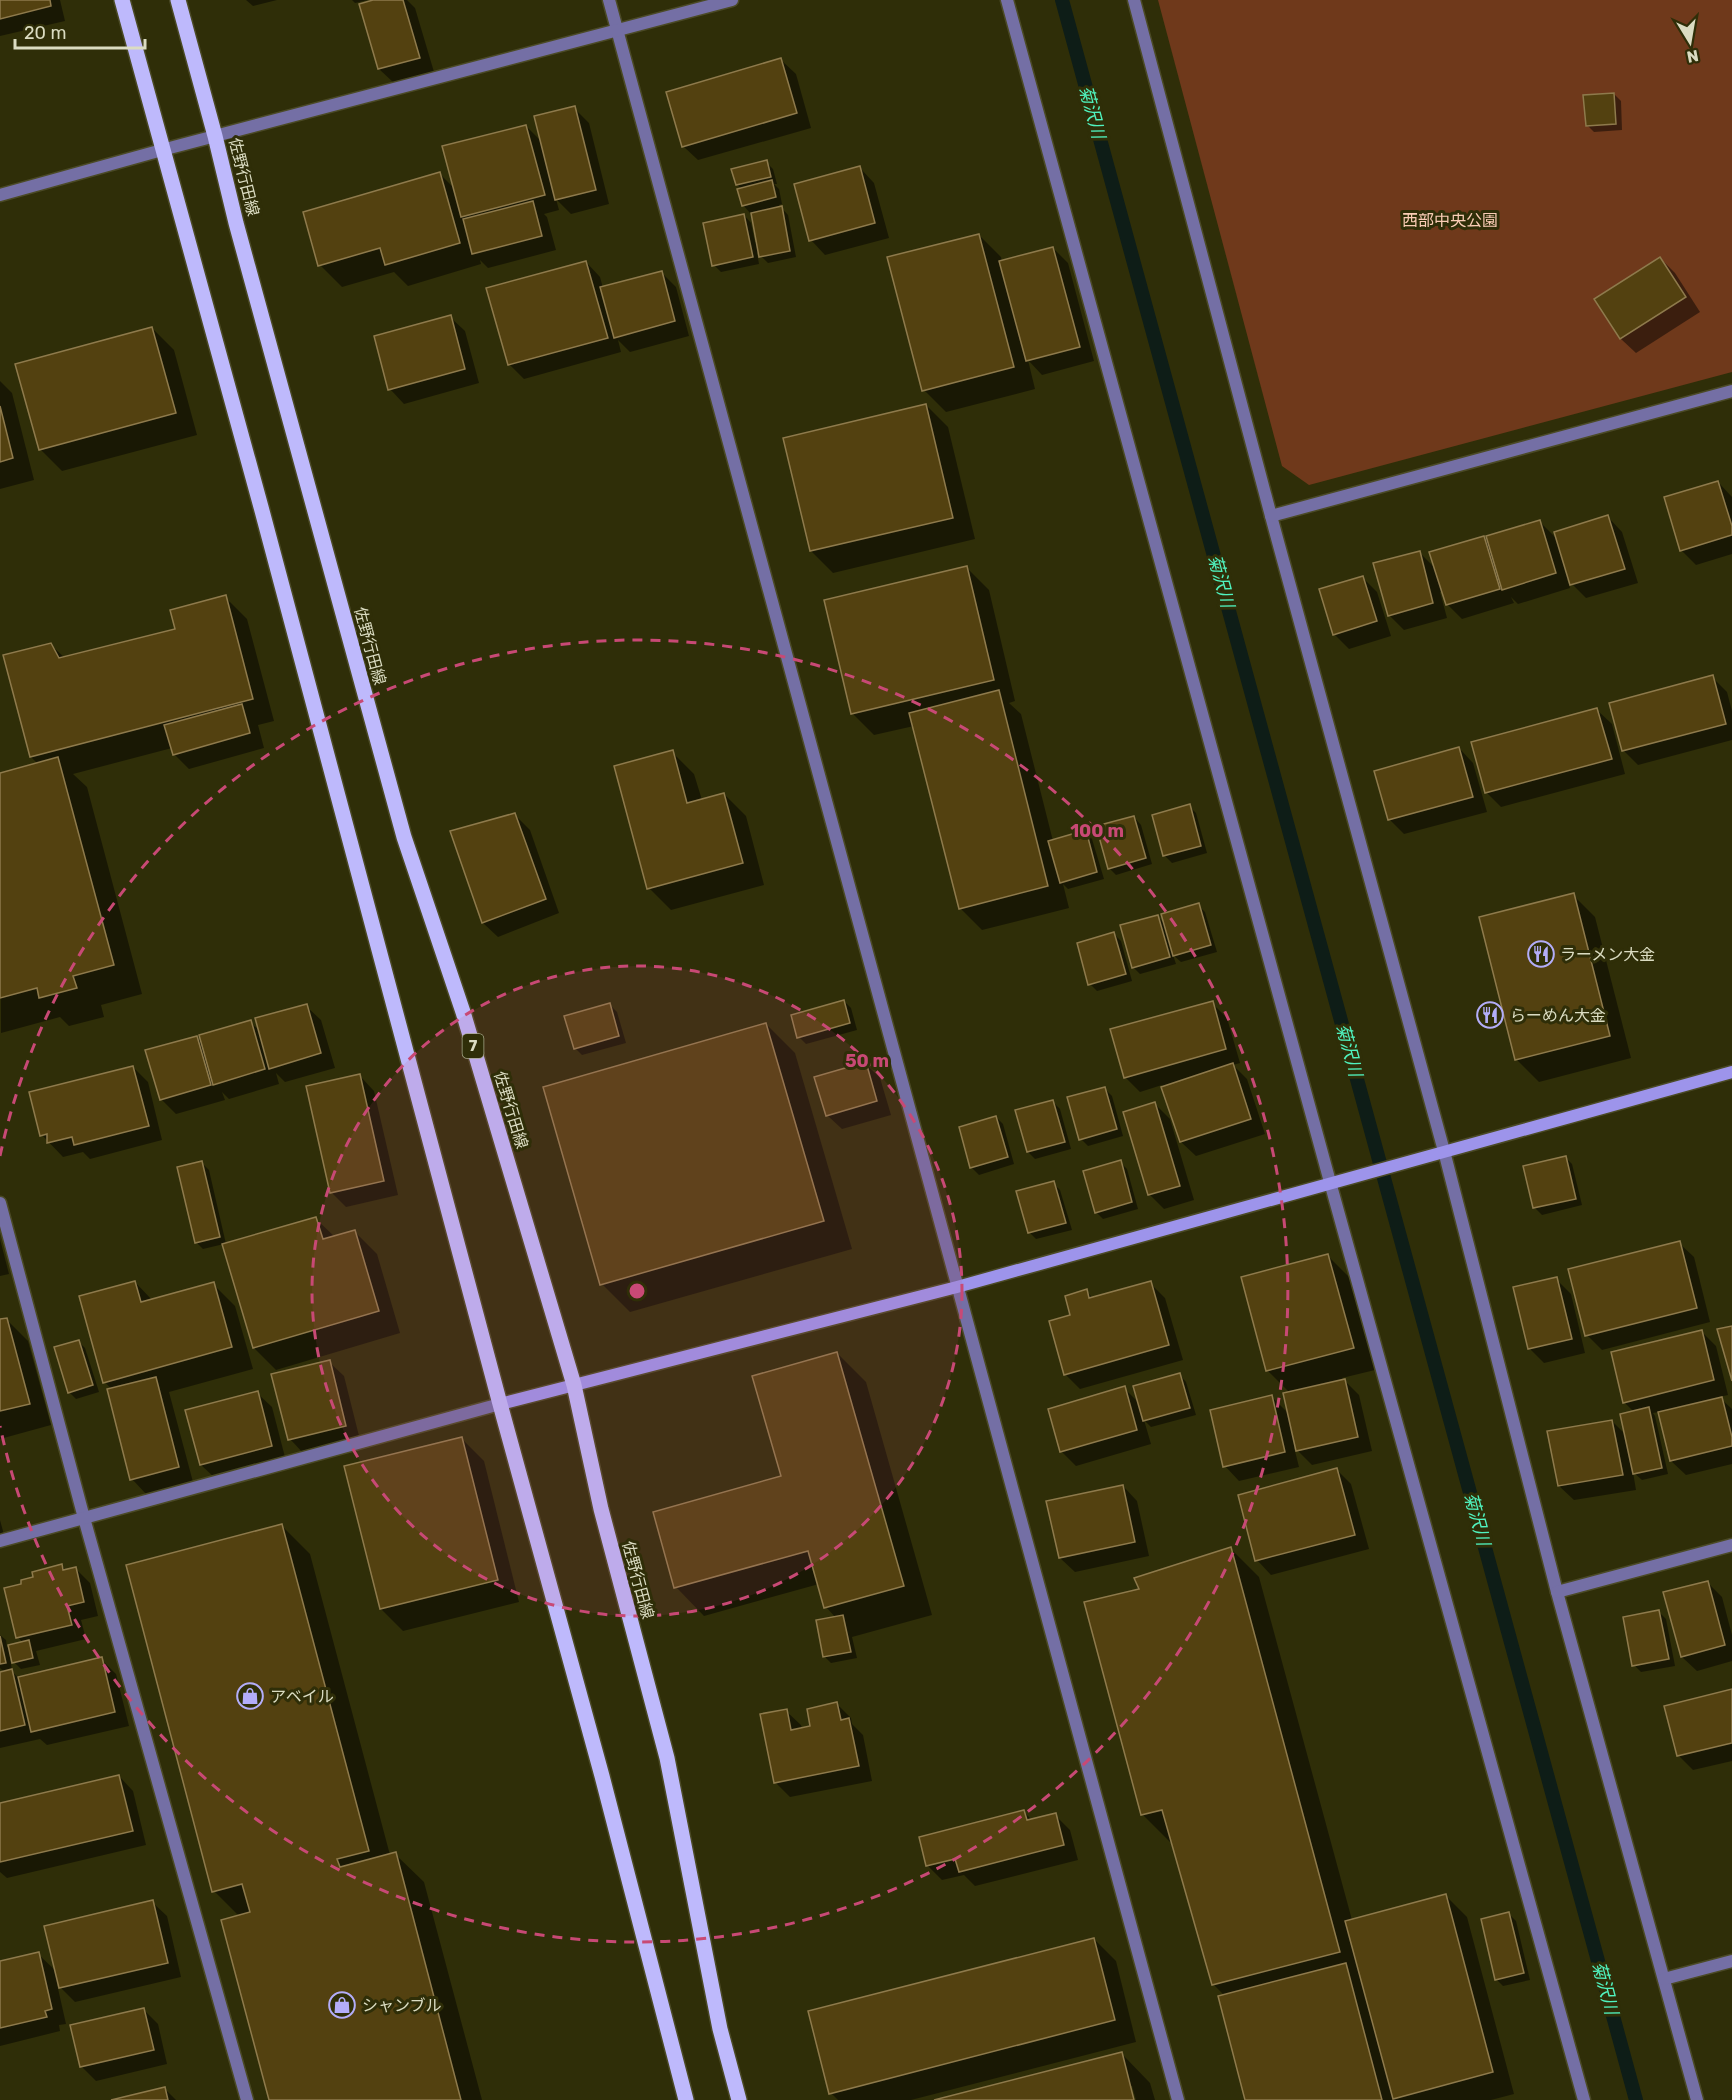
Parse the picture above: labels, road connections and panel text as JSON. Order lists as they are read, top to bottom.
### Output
{
  "streets": {
    "main road": ["佐野行田線", "7"]
  },
  "water": ["菊沢川"],
  "parks": ["西部中央公園"],
  "places": {
    "restaurant": ["ラーメン大金", "らーめん大金"],
    "shop": ["アベイル", "シャンブル"]
  },
  "scale_bar": "20 m",
  "north": "bottom",
  "rings": ["100 m", "50 m"]
}
